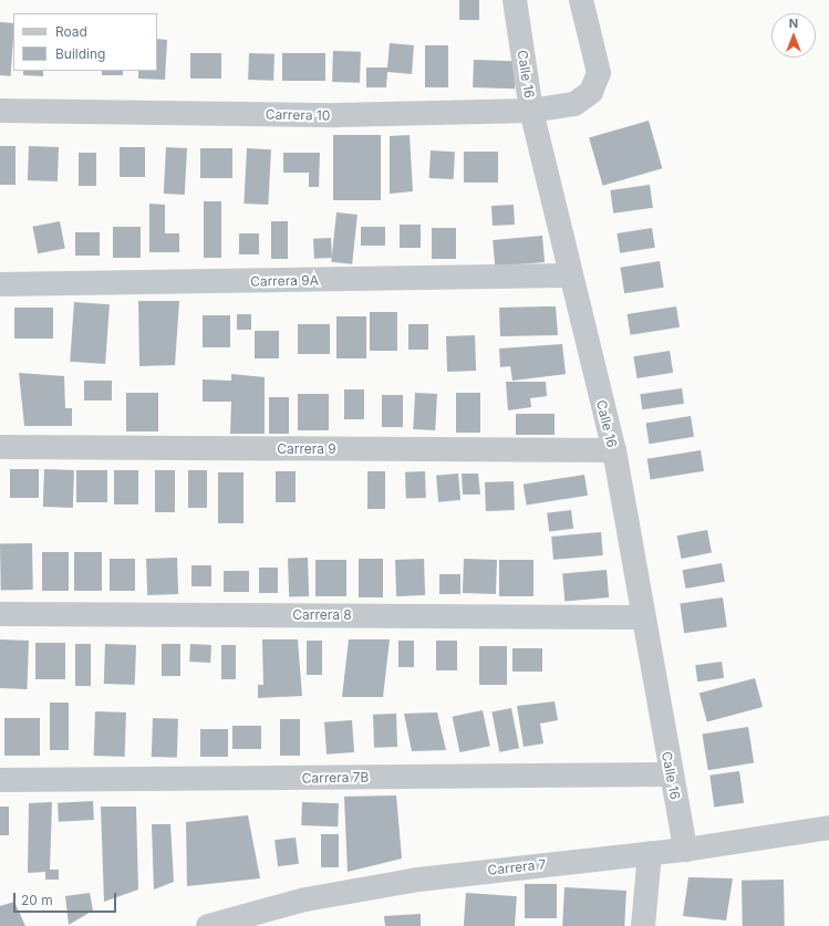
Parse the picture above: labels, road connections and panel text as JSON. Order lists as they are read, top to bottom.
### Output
{
  "streets": {
    "street": [
      "Calle 16",
      "Carrera 10",
      "Carrera 9A",
      "Carrera 9",
      "Carrera 8",
      "Carrera 7B",
      "Carrera 7"
    ]
  },
  "crossings": [
    ["Calle 16", "Carrera 10"],
    ["Calle 16", "Carrera 9A"],
    ["Calle 16", "Carrera 9"],
    ["Calle 16", "Carrera 8"],
    ["Calle 16", "Carrera 7B"],
    ["Calle 16", "Carrera 7"]
  ],
  "legend": ["Road", "Building"],
  "scale_bar": "20 m",
  "north": "top"
}
